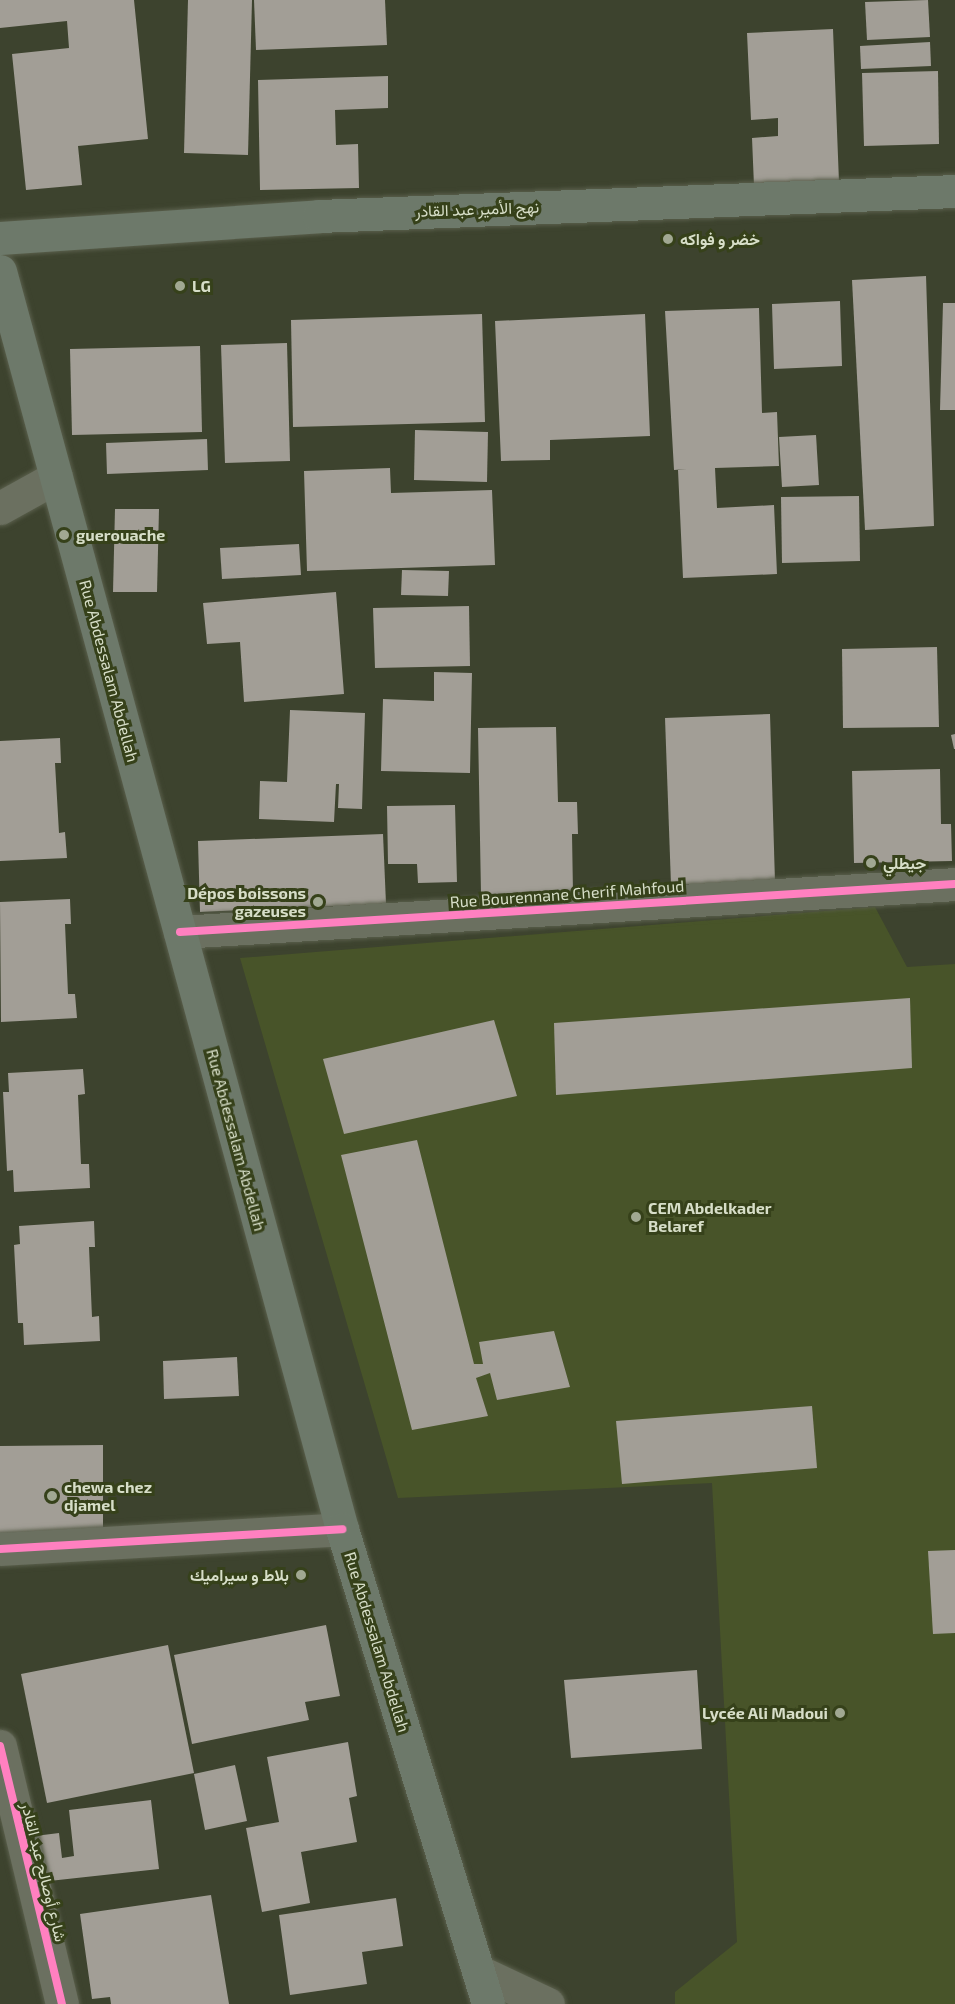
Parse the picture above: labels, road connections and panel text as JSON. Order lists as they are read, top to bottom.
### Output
{
  "streets": {
    "main road": ["نهج الأمير عبد القادر", "Rue Abdessalam Abdellah"],
    "street": ["Rue Bourennane Cherif Mahfoud", "شارع أوصالح عبد القادر"]
  },
  "crossings": [
    ["Rue Abdessalam Abdellah", "Rue Bourennane Cherif Mahfoud"]
  ],
  "places": [
    "خضر و فواكه",
    "LG",
    "guerouache",
    "جيطلي",
    "Dépos boissons gazeuses",
    "CEM Abdelkader Belaref",
    "chewa chez djamel",
    "بلاط و سيراميك",
    "Lycée Ali Madoui"
  ]
}
